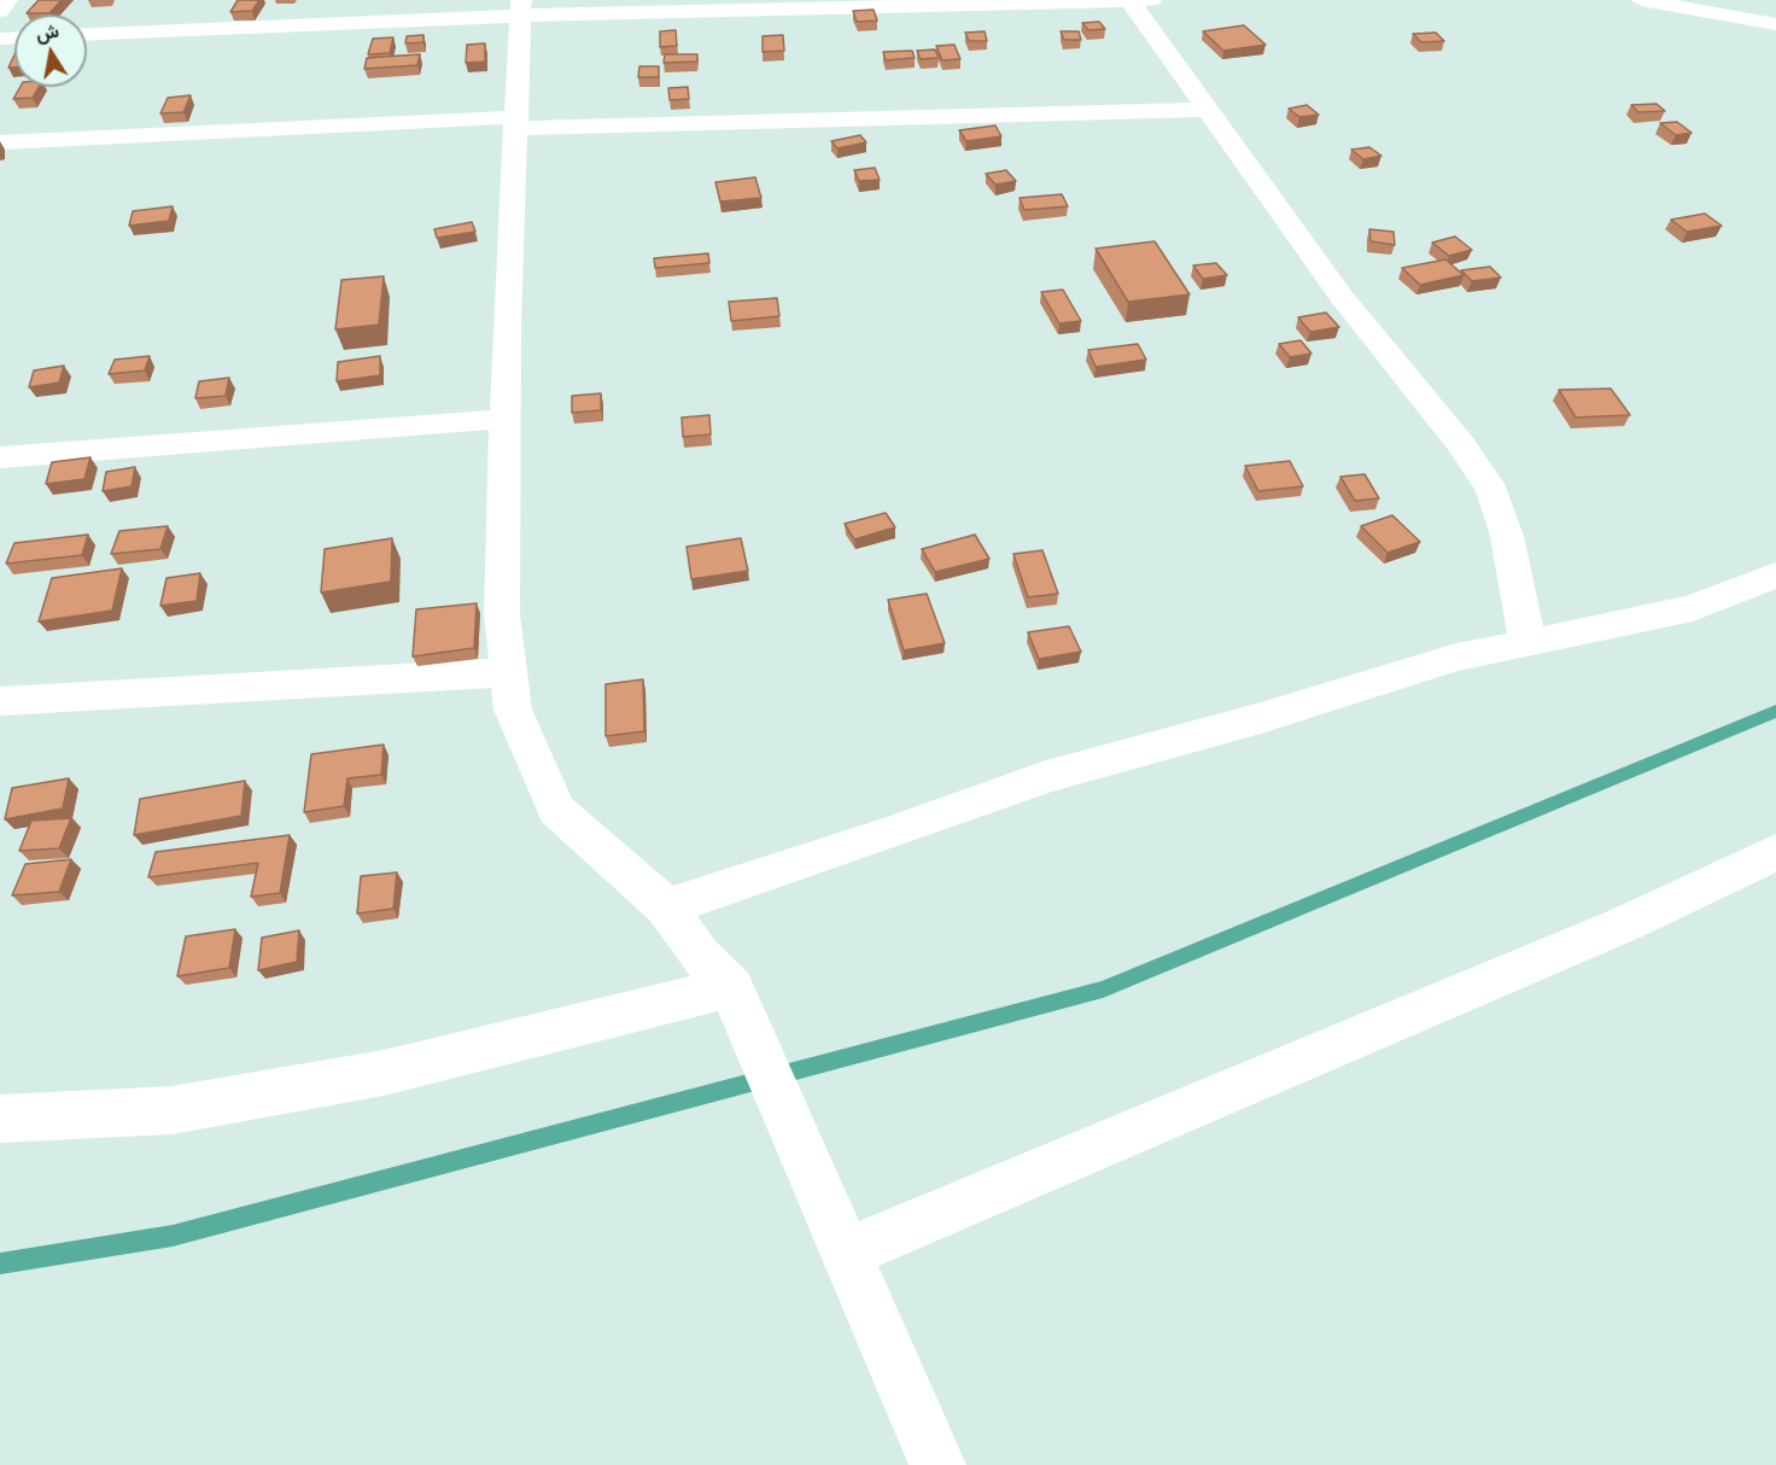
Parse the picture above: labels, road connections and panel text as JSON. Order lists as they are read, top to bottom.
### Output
{
  "north": "top"
}
